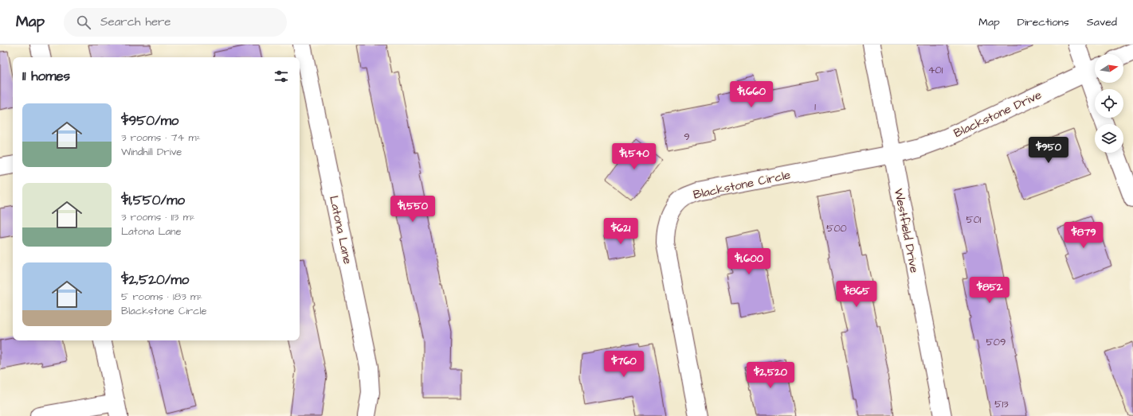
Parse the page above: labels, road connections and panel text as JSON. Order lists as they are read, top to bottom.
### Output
{
  "streets": {
    "street": [
      "Blackstone Drive",
      "Blackstone Circle",
      "Latona Lane",
      "Westfield Drive"
    ]
  },
  "crossings": [
    ["Blackstone Drive", "Blackstone Circle"],
    ["Blackstone Drive", "Westfield Drive"],
    ["Blackstone Circle", "Westfield Drive"]
  ],
  "house_numbers": [
    "401",
    "1",
    "9",
    "501",
    "500",
    "509",
    "513"
  ],
  "north": "right",
  "page": {
    "header": "Map",
    "search": "Search here",
    "nav": ["Map", "Directions", "Saved"],
    "heading": "11 homes",
    "price": [
      "$1,660",
      "$950",
      "$1,540",
      "$1,550",
      "$621",
      "$879",
      "$1,600",
      "$852",
      "$865",
      "$760",
      "$2,520"
    ],
    "list": [
      {
        "name": "$950/mo",
        "note": "3 rooms · 74 m² · Windhill Drive"
      },
      {
        "name": "$1,550/mo",
        "note": "3 rooms · 113 m² · Latona Lane"
      },
      {
        "name": "$2,520/mo",
        "note": "5 rooms · 183 m² · Blackstone Circle"
      }
    ]
  }
}
